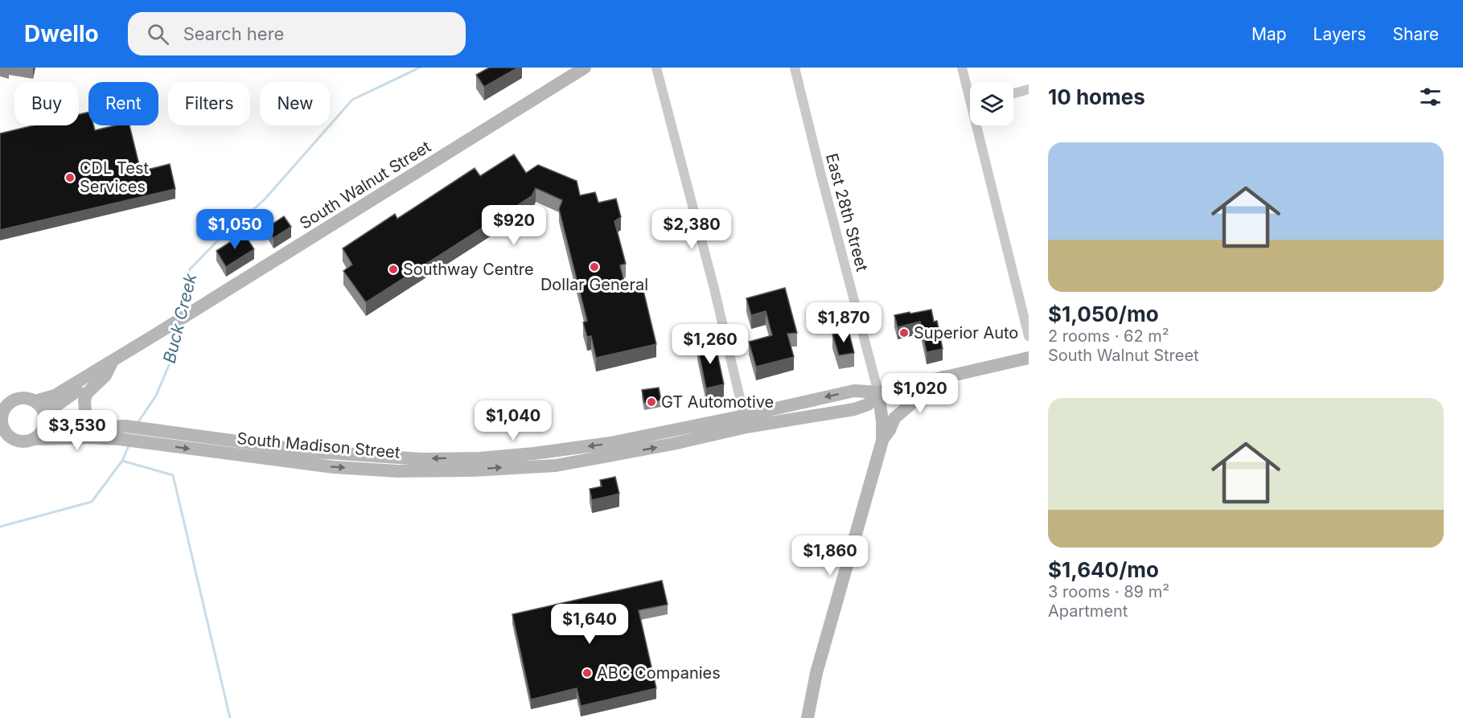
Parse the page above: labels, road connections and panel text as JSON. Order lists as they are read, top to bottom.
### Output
{
  "streets": {
    "main road": ["South Walnut Street", "South Madison Street"],
    "street": ["East 28th Street"]
  },
  "crossings": [
    ["South Walnut Street", "South Madison Street"],
    ["East 28th Street", "South Madison Street"]
  ],
  "water": ["Buck Creek"],
  "places": [
    "CDL Test Services",
    "Dollar General",
    "Southway Centre",
    "Superior Auto",
    "GT Automotive",
    "ABC Companies"
  ],
  "page": {
    "header": "Dwello",
    "search": "Search here",
    "nav": ["Map", "Layers", "Share"],
    "heading": "10 homes",
    "chip": [
      "Buy",
      "Rent",
      "Filters",
      "New"
    ],
    "list": [
      {
        "name": "$1,050/mo",
        "note": "2 rooms · 62 m² · South Walnut Street"
      },
      {
        "name": "$1,640/mo",
        "note": "3 rooms · 89 m² · Apartment"
      }
    ],
    "price": [
      "$920",
      "$1,050",
      "$2,380",
      "$1,870",
      "$1,260",
      "$1,020",
      "$1,040",
      "$3,530",
      "$1,860",
      "$1,640"
    ]
  }
}
